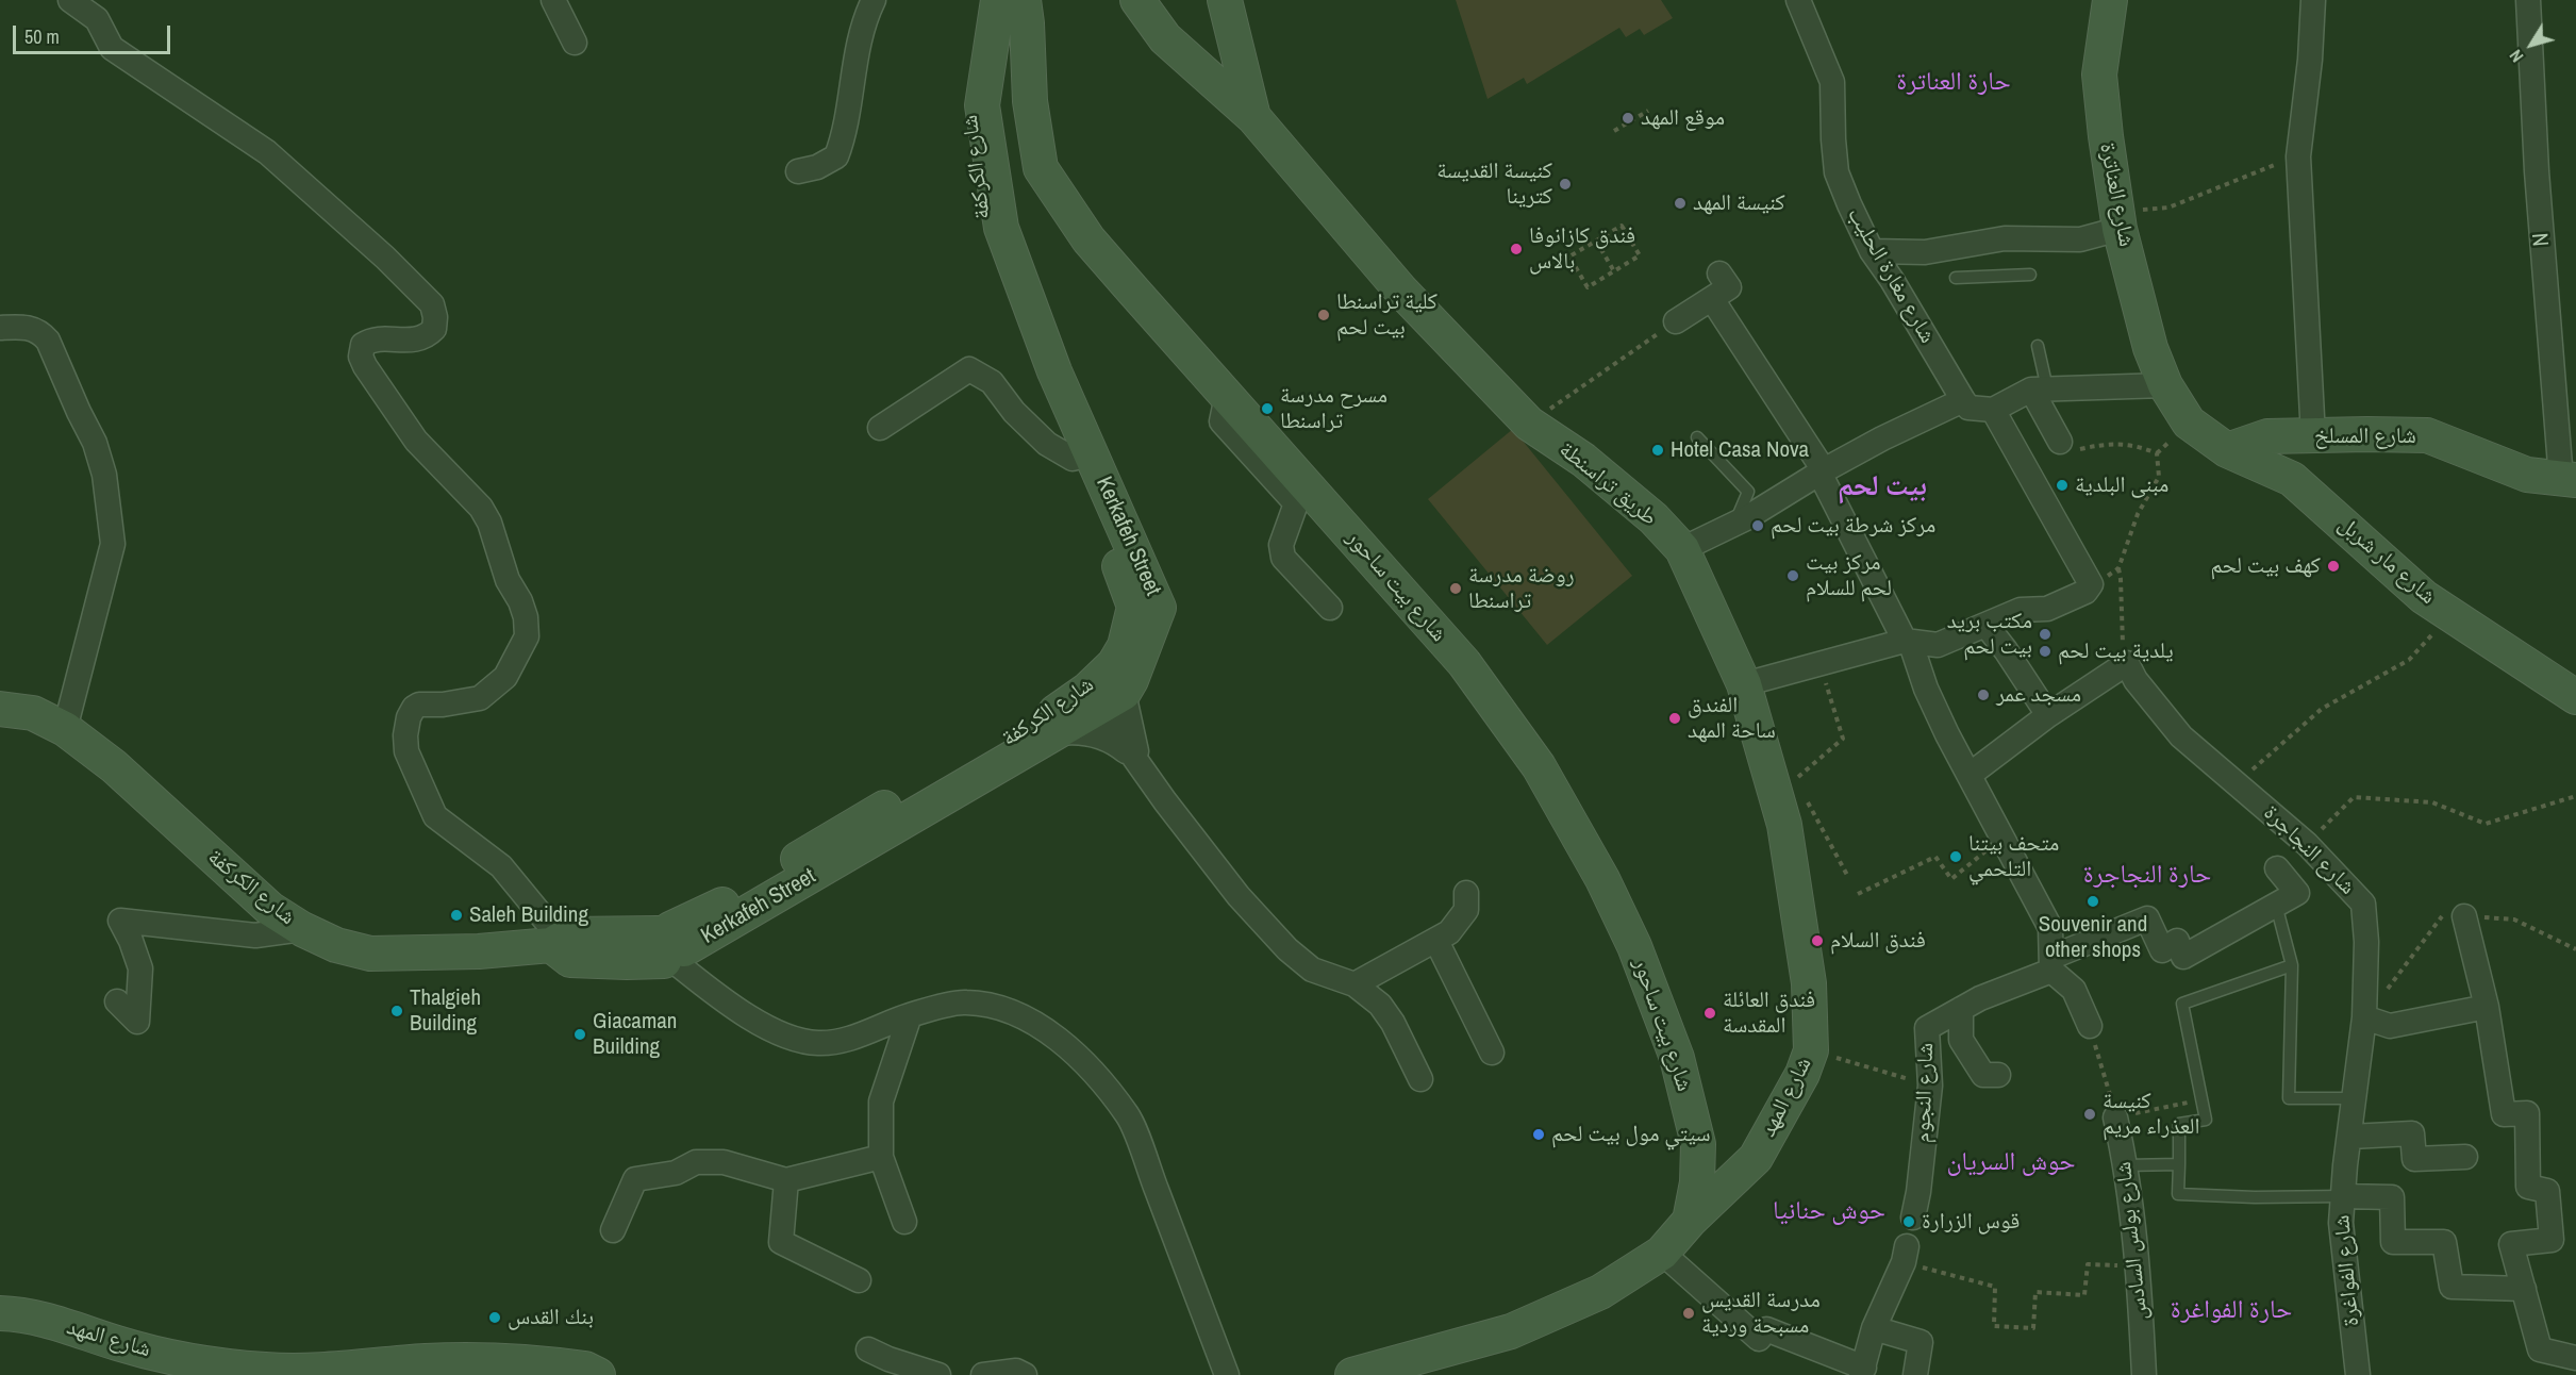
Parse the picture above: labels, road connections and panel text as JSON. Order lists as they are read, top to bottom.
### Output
{
  "streets": {
    "street": [
      "شارع الكركفة",
      "شارع العناترة",
      "N",
      "شارع مغارة الحليب",
      "شارع المسلخ",
      "طريق تراسنطة",
      "Kerkafeh Street",
      "شارع مار شربل",
      "شارع بيت ساحور",
      "شارع النجاجرة",
      "شارع النجوم",
      "شارع المهد",
      "شارع بولس السادس",
      "شارع الفواغرة"
    ]
  },
  "crossings": [
    ["شارع الكركفة", "Kerkafeh Street"],
    ["شارع العناترة", "شارع المسلخ"],
    ["شارع العناترة", "شارع مار شربل"],
    ["N", "شارع المسلخ"],
    ["شارع المسلخ", "شارع مار شربل"],
    ["طريق تراسنطة", "شارع المهد"],
    ["شارع بيت ساحور", "شارع المهد"],
    ["شارع النجاجرة", "شارع الفواغرة"]
  ],
  "districts": [
    "حارة العناترة",
    "بيت لحم",
    "حارة النجاجرة",
    "حوش السريان",
    "حوش حنانيا",
    "حارة الفواغرة"
  ],
  "places": [
    "موقع المهد",
    "كنيسة القديسة كترينا",
    "كنيسة المهد",
    "فندق كازانوفا بالاس",
    "كلية تراسنطا بيت لحم",
    "مسرح مدرسة تراسنطا",
    "Hotel Casa Nova",
    "مبنى البلدية",
    "مركز شرطة بيت لحم",
    "كهف بيت لحم",
    "مركز بيت لحم للسلام",
    "روضة مدرسة تراسنطا",
    "مكتب بريد بيت لحم",
    "يلدية بيت لحم",
    "مسجد عمر",
    "الفندق ساحة المهد",
    "متحف بيتنا التلحمي",
    "Souvenir and other shops",
    "Saleh Building",
    "فندق السلام",
    "Thalgieh Building",
    "فندق العائلة المقدسة",
    "Giacaman Building",
    "كنيسة العذراء مريم",
    "سيتي مول بيت لحم",
    "قوس الزرارة",
    "مدرسة القديس مسبحة وردية",
    "بنك القدس"
  ],
  "scale_bar": "50 m",
  "north": "bottom left"
}
